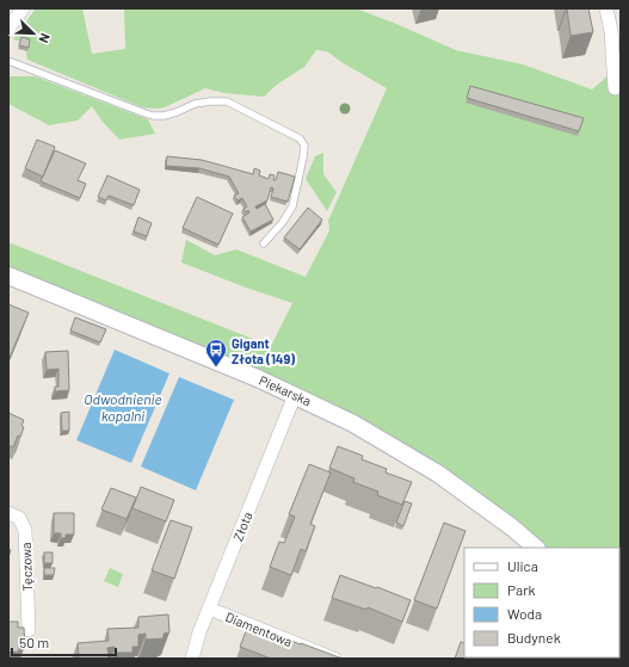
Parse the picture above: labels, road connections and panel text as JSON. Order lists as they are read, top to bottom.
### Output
{
  "streets": {
    "street": [
      "Piekarska",
      "Złota",
      "Tęczowa",
      "Diamentowa"
    ]
  },
  "crossings": [
    ["Piekarska", "Złota"],
    ["Złota", "Diamentowa"]
  ],
  "water": ["Odwodnienie kopalni"],
  "places": {
    "bus stop": ["Gigant Złota (149)"]
  },
  "legend": [
    "Ulica",
    "Park",
    "Woda",
    "Budynek"
  ],
  "scale_bar": "50 m",
  "north": "bottom right"
}
